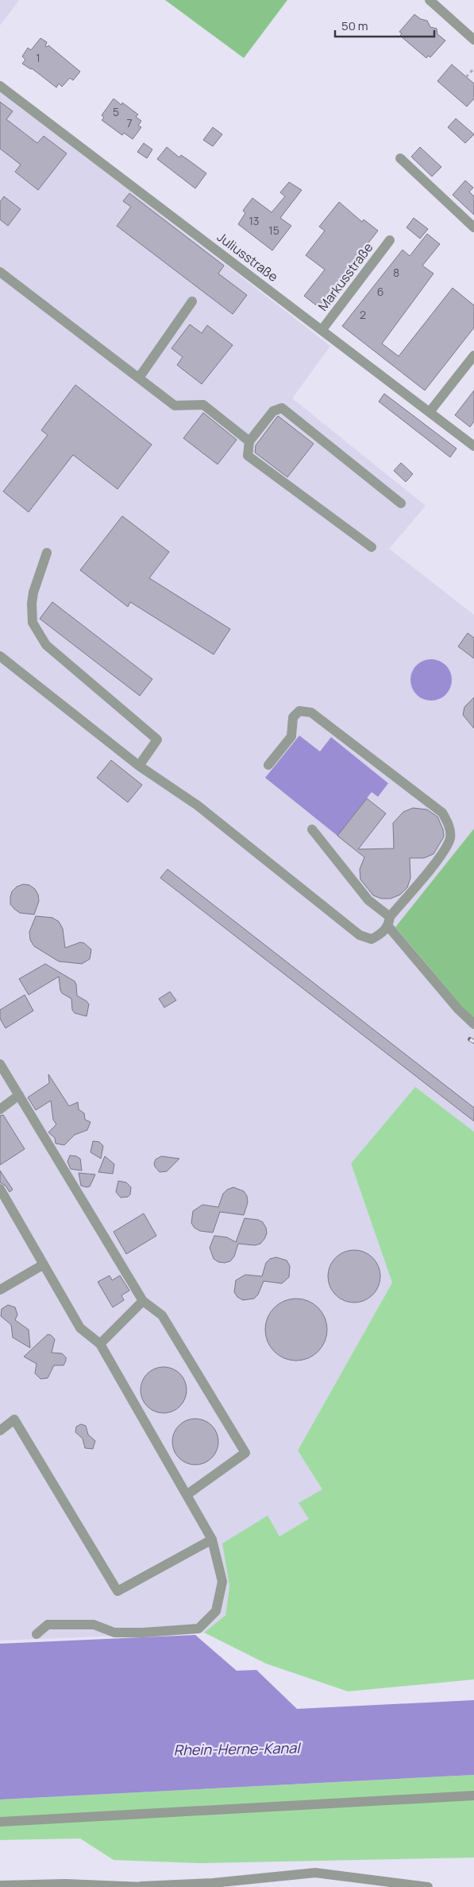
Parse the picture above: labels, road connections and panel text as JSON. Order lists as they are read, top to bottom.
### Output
{
  "streets": {
    "street": ["Juliusstraße", "Markusstraße"]
  },
  "crossings": [
    ["Juliusstraße", "Markusstraße"]
  ],
  "water": ["Rhein-Herne-Kanal"],
  "house_numbers": [
    "1",
    "5",
    "7",
    "13",
    "15",
    "8",
    "6",
    "2"
  ],
  "scale_bar": "50 m"
}
